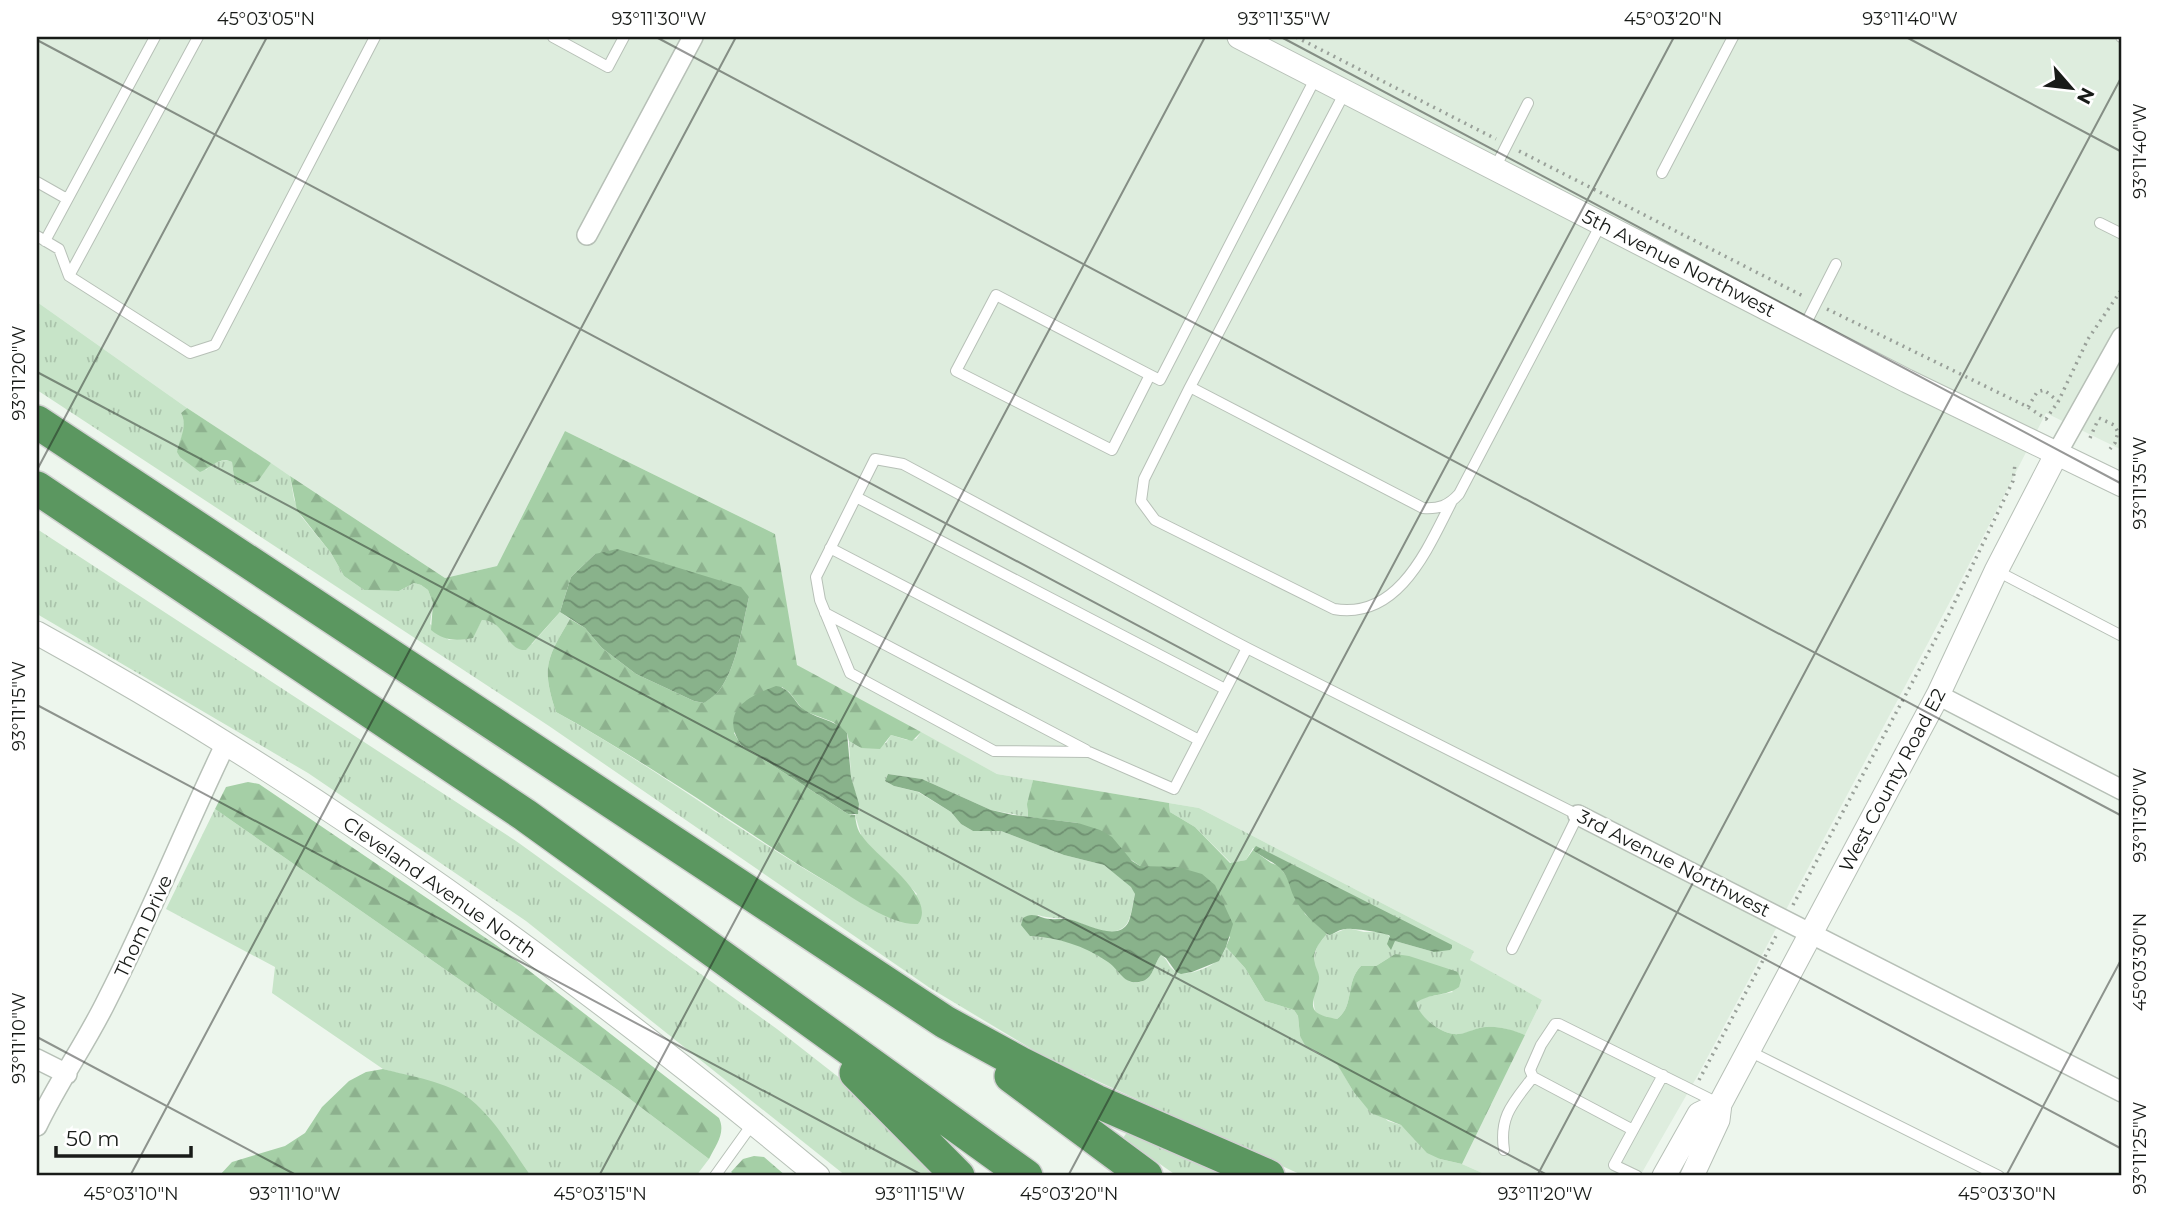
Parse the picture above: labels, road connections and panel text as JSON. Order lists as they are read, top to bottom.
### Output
{
  "streets": {
    "street": [
      "5th Avenue Northwest",
      "West County Road E2",
      "3rd Avenue Northwest",
      "Cleveland Avenue North",
      "Thom Drive"
    ]
  },
  "crossings": [
    ["5th Avenue Northwest", "West County Road E2"],
    ["West County Road E2", "3rd Avenue Northwest"],
    ["Cleveland Avenue North", "Thom Drive"]
  ],
  "scale_bar": "50 m",
  "north": "bottom right",
  "coordinates": [
    "45°03'05\"N",
    "93°11'30\"W",
    "93°11'35\"W",
    "45°03'20\"N",
    "93°11'40\"W",
    "93°11'20\"W",
    "93°11'15\"W",
    "45°03'30\"N",
    "93°11'10\"W",
    "93°11'25\"W",
    "45°03'10\"N",
    "45°03'15\"N"
  ]
}
